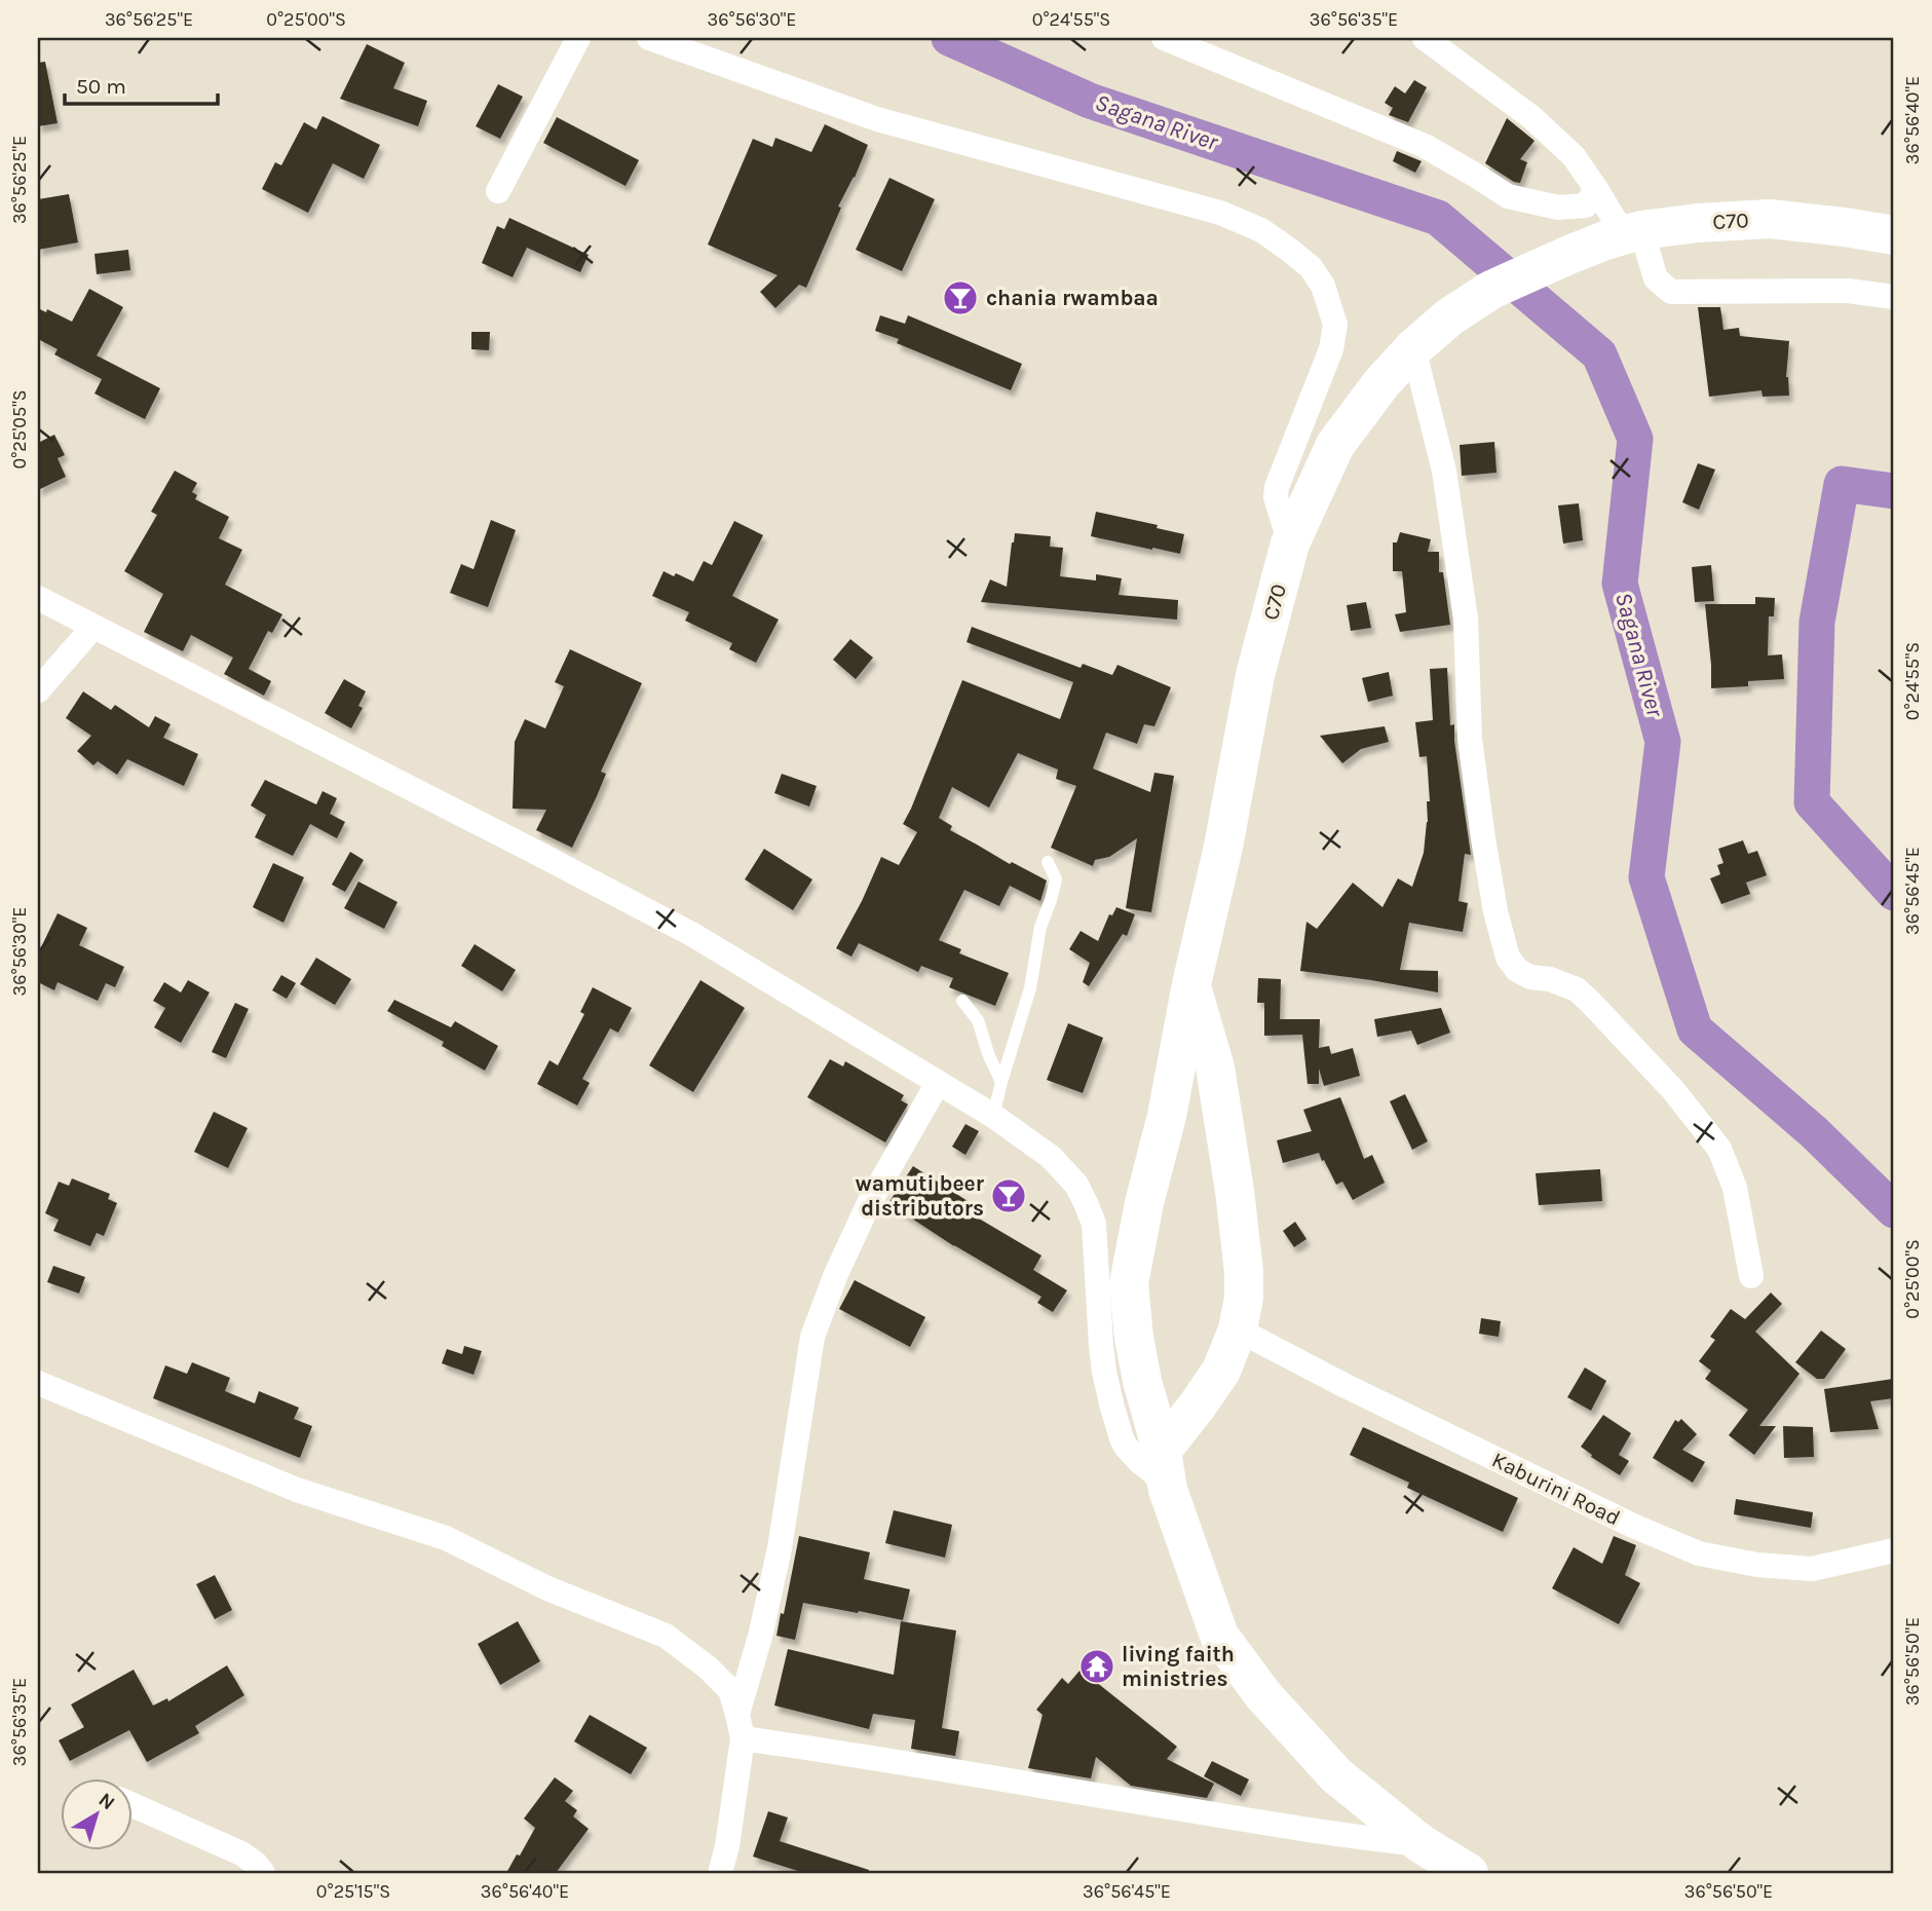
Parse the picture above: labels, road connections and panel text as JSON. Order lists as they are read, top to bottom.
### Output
{
  "streets": {
    "highway": ["C70"],
    "street": ["Kaburini Road"]
  },
  "water": ["Sagana River"],
  "places": {
    "bar": ["chania rwambaa", "wamuti beer distributors"],
    "temple": ["living faith ministries"]
  },
  "scale_bar": "50 m",
  "north": "top right",
  "coordinates": [
    "36°56'25\"E",
    "0°25'00\"S",
    "36°56'30\"E",
    "0°24'55\"S",
    "36°56'35\"E",
    "36°56'40\"E",
    "0°25'05\"S",
    "36°56'45\"E",
    "36°56'50\"E",
    "0°25'15\"S"
  ]
}
